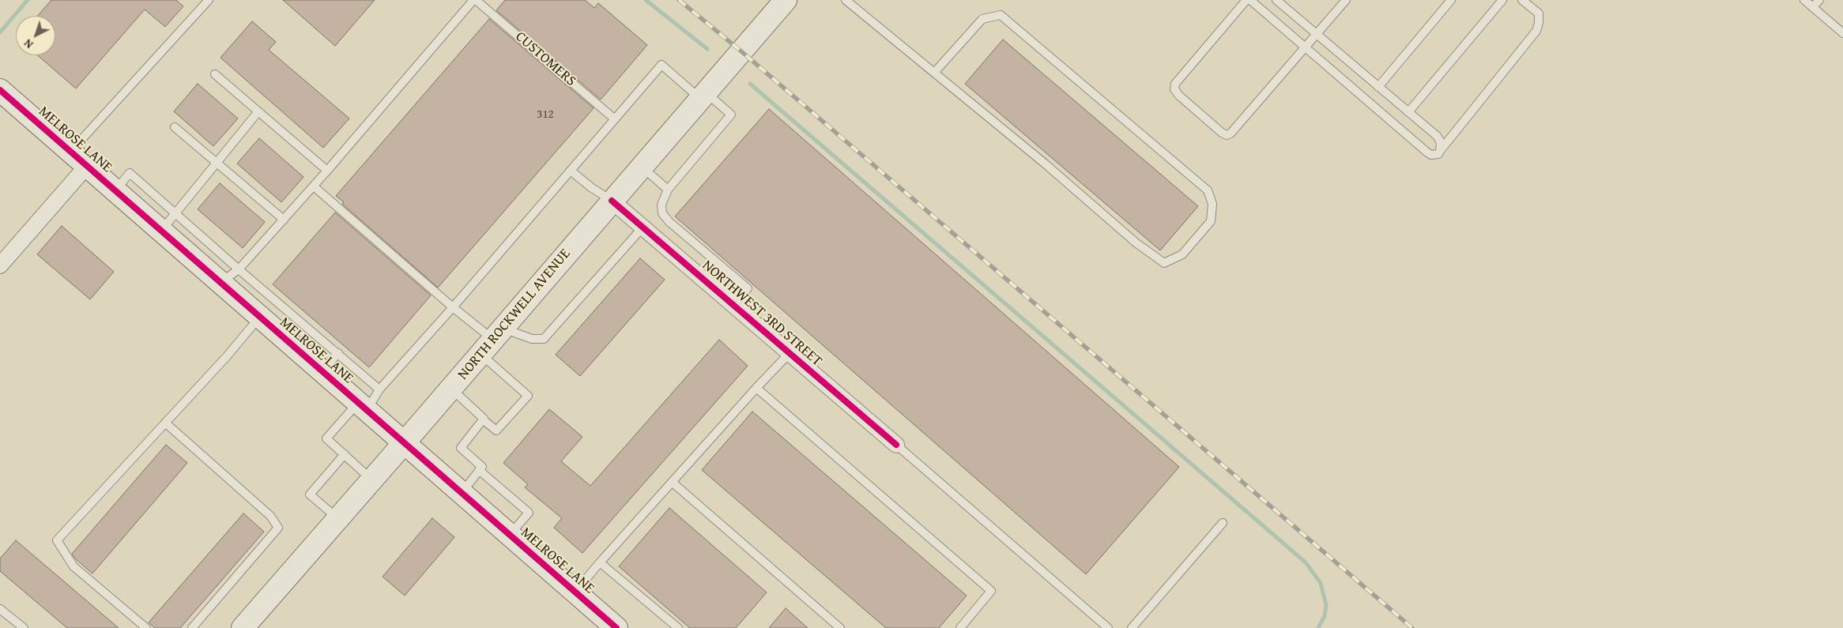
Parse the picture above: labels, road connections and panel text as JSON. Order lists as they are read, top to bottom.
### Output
{
  "streets": {
    "street": ["MELROSE LANE", "NORTHWEST 3RD STREET", "NORTH ROCKWELL AVENUE"],
    "lane": ["CUSTOMERS"]
  },
  "crossings": [
    ["MELROSE LANE", "NORTH ROCKWELL AVENUE"],
    ["NORTHWEST 3RD STREET", "NORTH ROCKWELL AVENUE"]
  ],
  "house_numbers": ["312"],
  "north": "bottom left"
}
